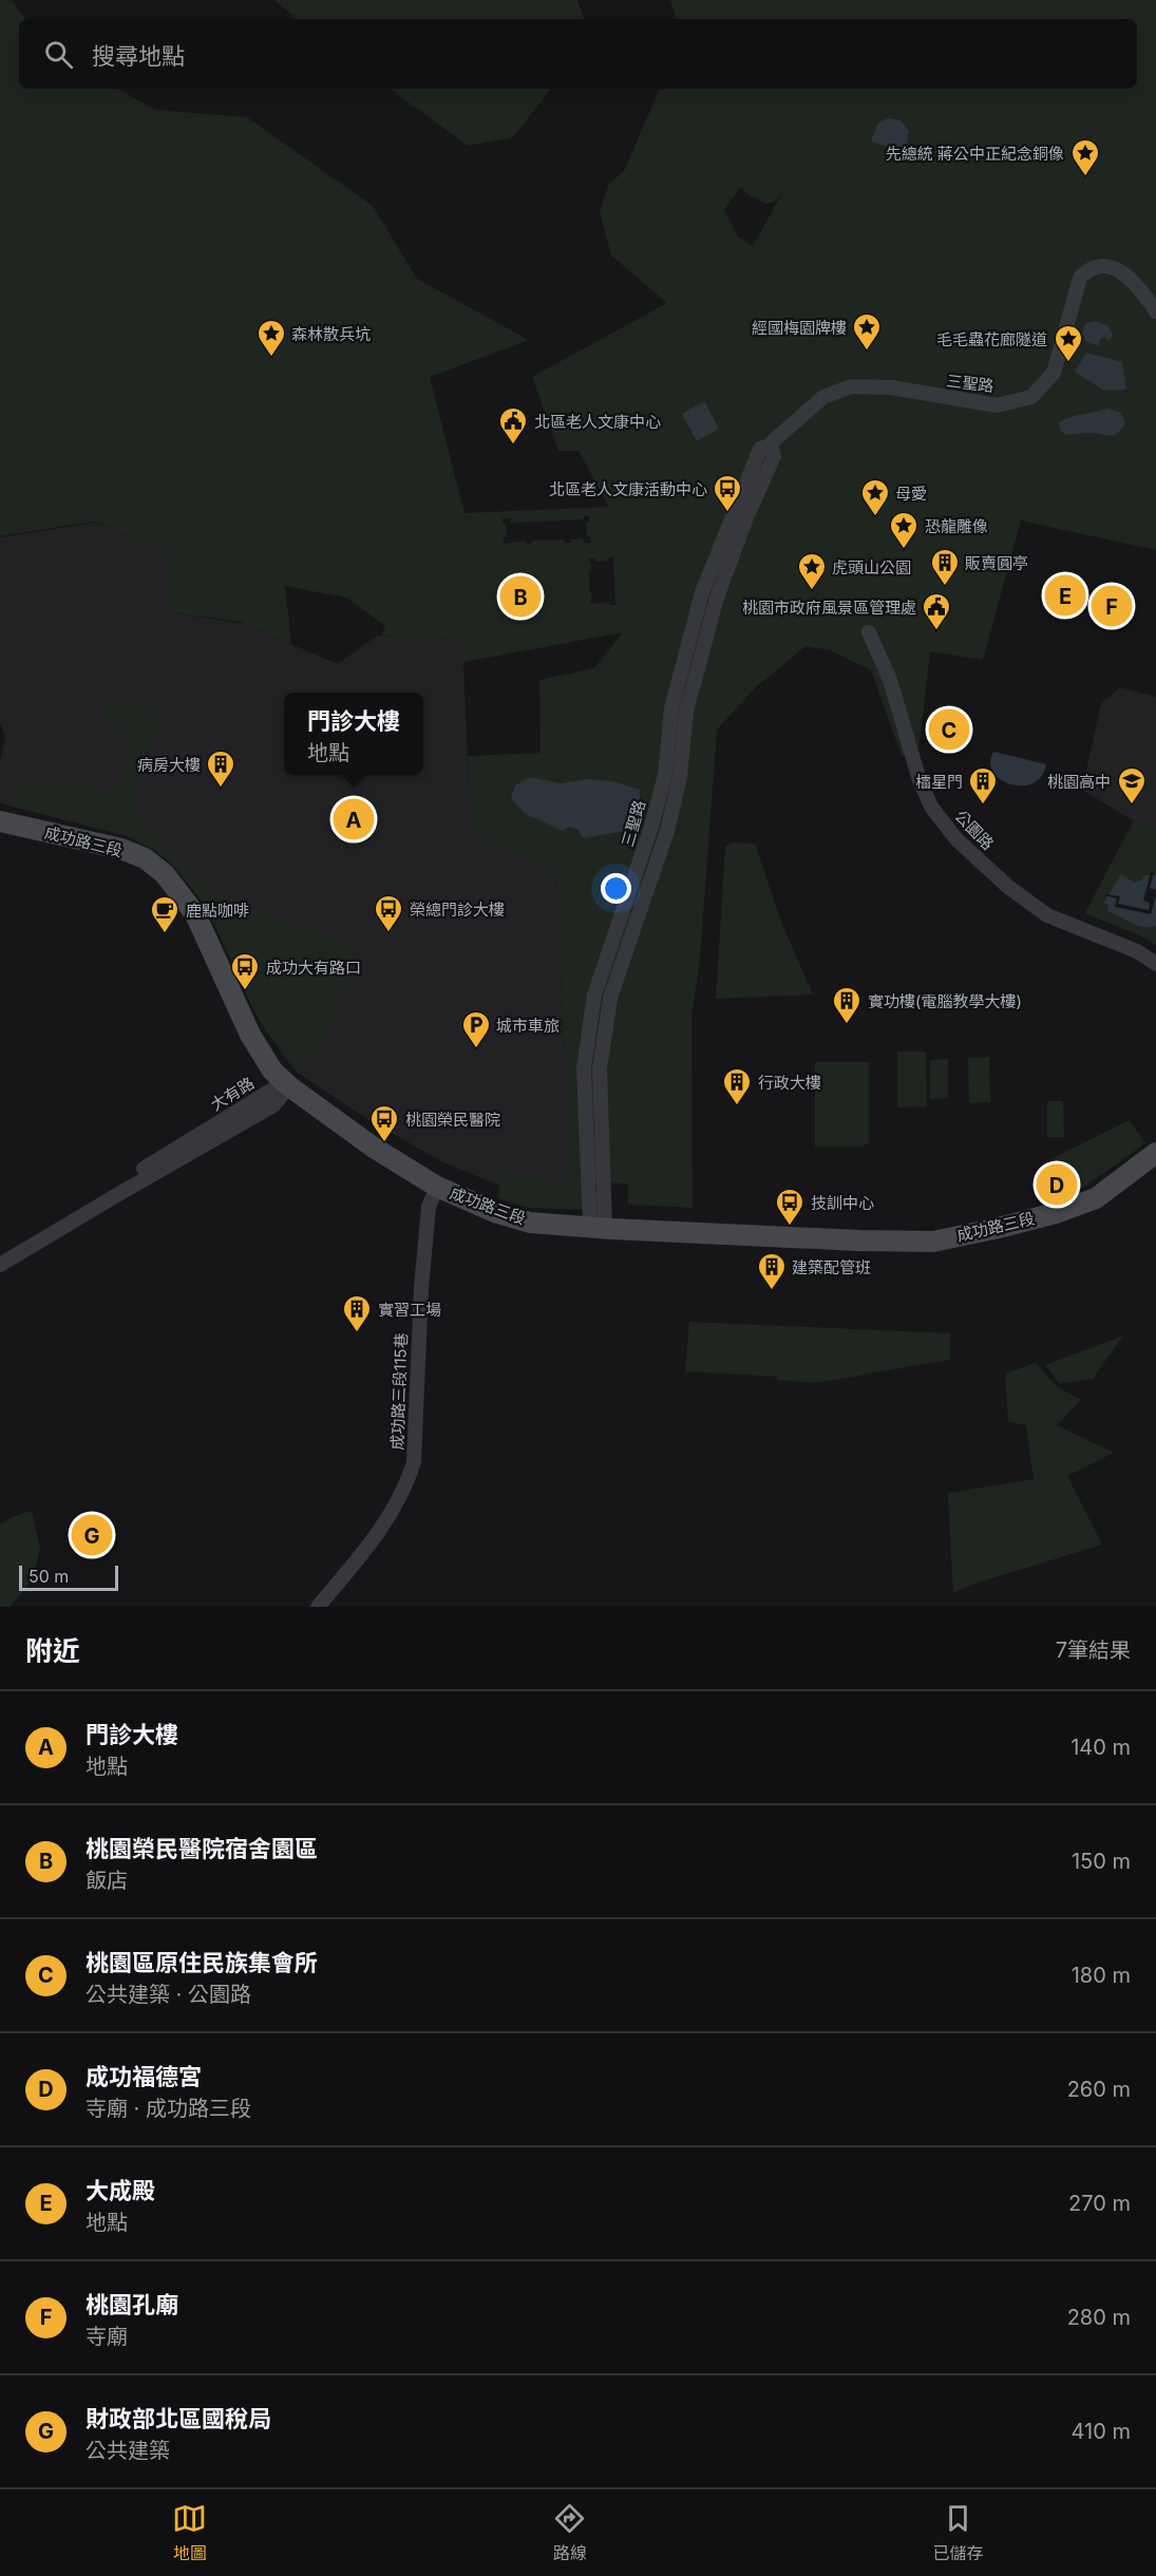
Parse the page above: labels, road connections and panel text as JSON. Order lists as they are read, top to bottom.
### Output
{
  "streets": {
    "street": [
      "三聖路",
      "公園路",
      "成功路三段",
      "大有路",
      "成功路三段115巷"
    ]
  },
  "crossings": [
    ["三聖路", "成功路三段"],
    ["成功路三段", "大有路"],
    ["成功路三段", "成功路三段115巷"]
  ],
  "places": {
    "place": [
      "先總統 蔣公中正紀念銅像",
      "經國梅園牌樓",
      "森林散兵坑",
      "毛毛蟲花廊隧道",
      "母愛",
      "恐龍雕像",
      "虎頭山公園"
    ],
    "public building": ["北區老人文康中心", "桃園市政府風景區管理處"],
    "bus stop": [
      "北區老人文康活動中心",
      "榮總門診大樓",
      "成功大有路口",
      "桃園榮民醫院",
      "技訓中心"
    ],
    "building": [
      "販賣圓亭",
      "病房大樓",
      "櫺星門",
      "實功樓(電腦教學大樓)",
      "行政大樓",
      "建築配管班",
      "實習工場"
    ],
    "school or university": ["桃園高中"],
    "cafe": ["鹿點咖啡"],
    "parking": ["城市車旅"]
  },
  "scale_bar": "50 m",
  "page": {
    "search": "搜尋地點",
    "pins": [
      "E",
      "B",
      "F",
      "C",
      "A",
      "D",
      "G"
    ],
    "popup": ["門診大樓", "地點"],
    "scale": "50 m",
    "heading": ["附近", "7筆結果"],
    "list": [
      {
        "mark": "A",
        "name": "門診大樓",
        "note": "地點",
        "value": "140 m"
      },
      {
        "mark": "B",
        "name": "桃園榮民醫院宿舍園區",
        "note": "飯店",
        "value": "150 m"
      },
      {
        "mark": "C",
        "name": "桃園區原住民族集會所",
        "note": "公共建築 · 公園路",
        "value": "180 m"
      },
      {
        "mark": "D",
        "name": "成功福德宮",
        "note": "寺廟 · 成功路三段",
        "value": "260 m"
      },
      {
        "mark": "E",
        "name": "大成殿",
        "note": "地點",
        "value": "270 m"
      },
      {
        "mark": "F",
        "name": "桃園孔廟",
        "note": "寺廟",
        "value": "280 m"
      },
      {
        "mark": "G",
        "name": "財政部北區國稅局",
        "note": "公共建築",
        "value": "410 m"
      }
    ],
    "nav": ["地圖", "路線", "已儲存"]
  }
}
